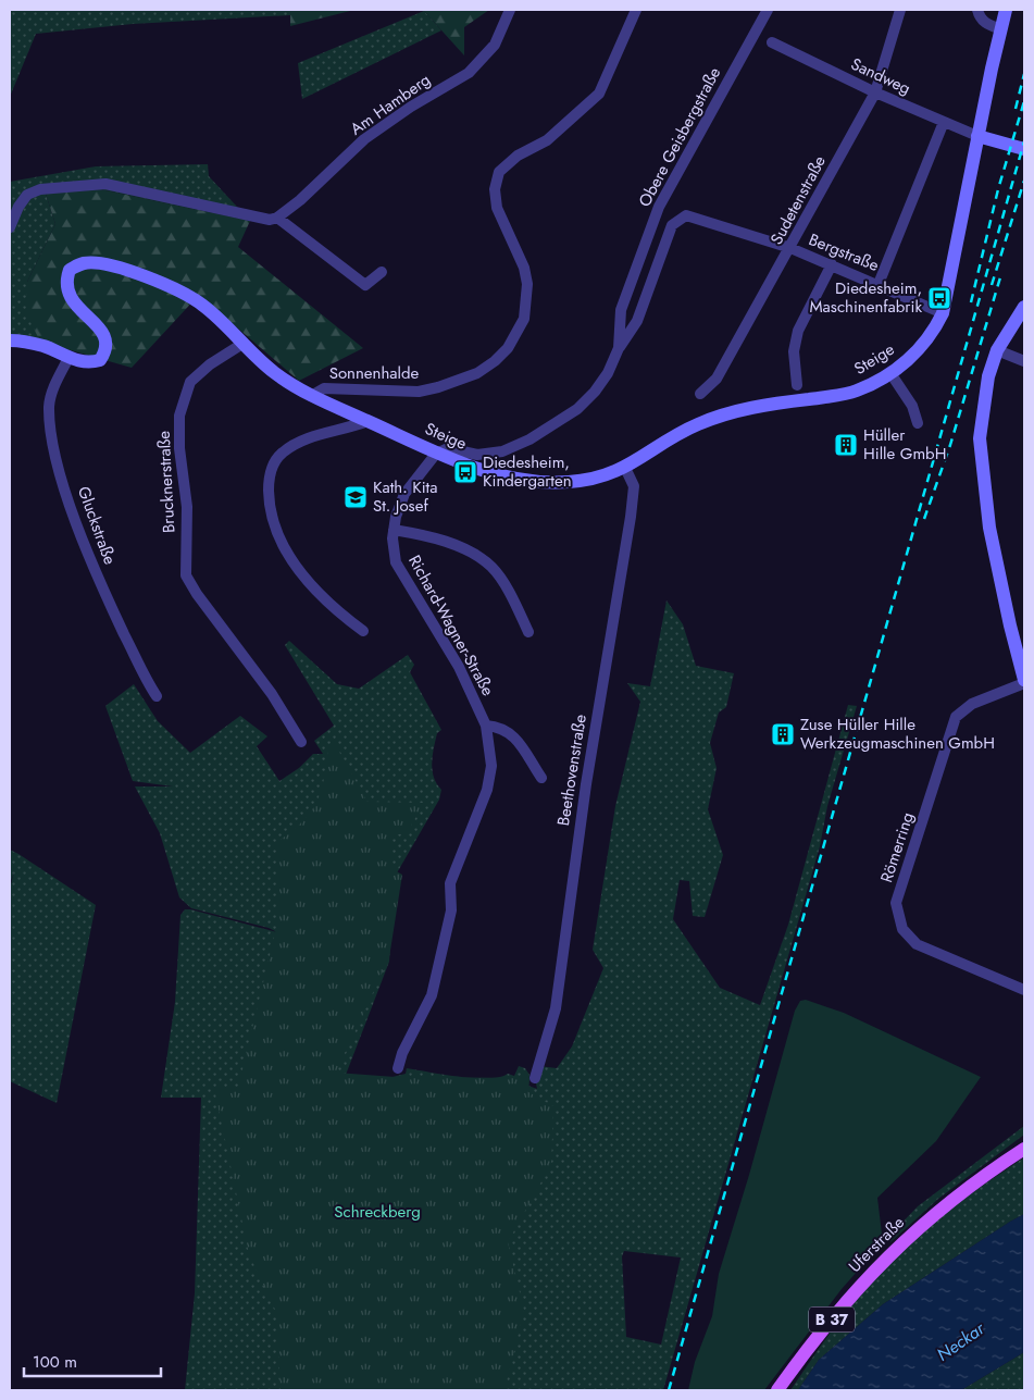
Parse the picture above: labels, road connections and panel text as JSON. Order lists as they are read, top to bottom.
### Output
{
  "streets": {
    "main road": ["Uferstraße", "B 37"],
    "street": [
      "Sandweg",
      "Am Hamberg",
      "Obere Geisbergstraße",
      "Sudetenstraße",
      "Bergstraße",
      "Steige",
      "Sonnenhalde",
      "Brucknerstraße",
      "Gluckstraße",
      "Richard-Wagner-Straße",
      "Beethovenstraße",
      "Römerring"
    ]
  },
  "crossings": [
    ["Sandweg", "Sudetenstraße"],
    ["Sandweg", "Steige"],
    ["Obere Geisbergstraße", "Bergstraße"],
    ["Obere Geisbergstraße", "Steige"],
    ["Obere Geisbergstraße", "Richard-Wagner-Straße"],
    ["Sudetenstraße", "Bergstraße"],
    ["Bergstraße", "Steige"],
    ["Steige", "Sonnenhalde"],
    ["Steige", "Brucknerstraße"],
    ["Steige", "Gluckstraße"],
    ["Steige", "Richard-Wagner-Straße"],
    ["Steige", "Beethovenstraße"]
  ],
  "water": ["Neckar"],
  "parks": ["Schreckberg"],
  "places": {
    "bus stop": ["Diedesheim, Maschinenfabrik", "Diedesheim, Kindergarten"],
    "building": ["Hüller Hille GmbH", "Zuse Hüller Hille Werkzeugmaschinen GmbH"],
    "school or university": ["Kath. Kita St. Josef"]
  },
  "scale_bar": "100 m"
}
